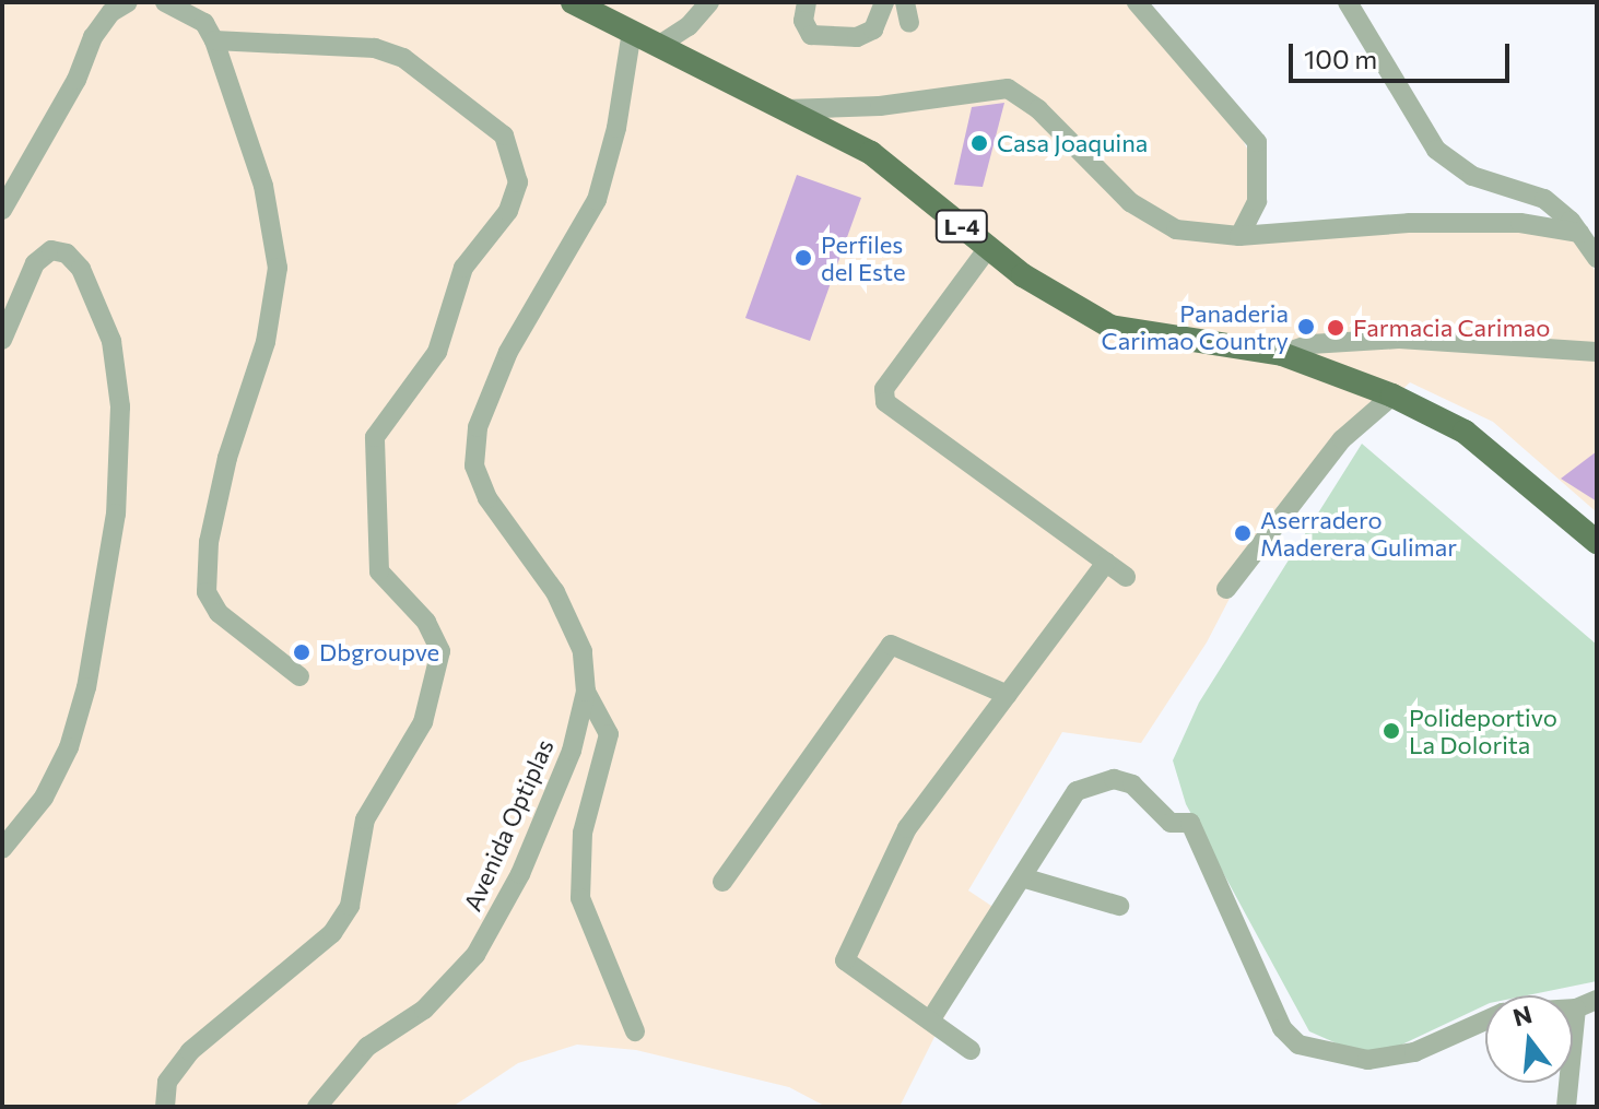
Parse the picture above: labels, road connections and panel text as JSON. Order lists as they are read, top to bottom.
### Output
{
  "streets": {
    "main road": ["L-4"],
    "street": ["Avenida Optiplas"]
  },
  "crossings": [
    ["L-4", "Avenida Optiplas"]
  ],
  "places": [
    "Casa Joaquina",
    "Perfiles del Este",
    "Panaderia Carimao Country",
    "Farmacia Carimao",
    "Aserradero Maderera Gulimar",
    "Dbgroupve",
    "Polideportivo La Dolorita"
  ],
  "scale_bar": "100 m",
  "north": "top"
}
